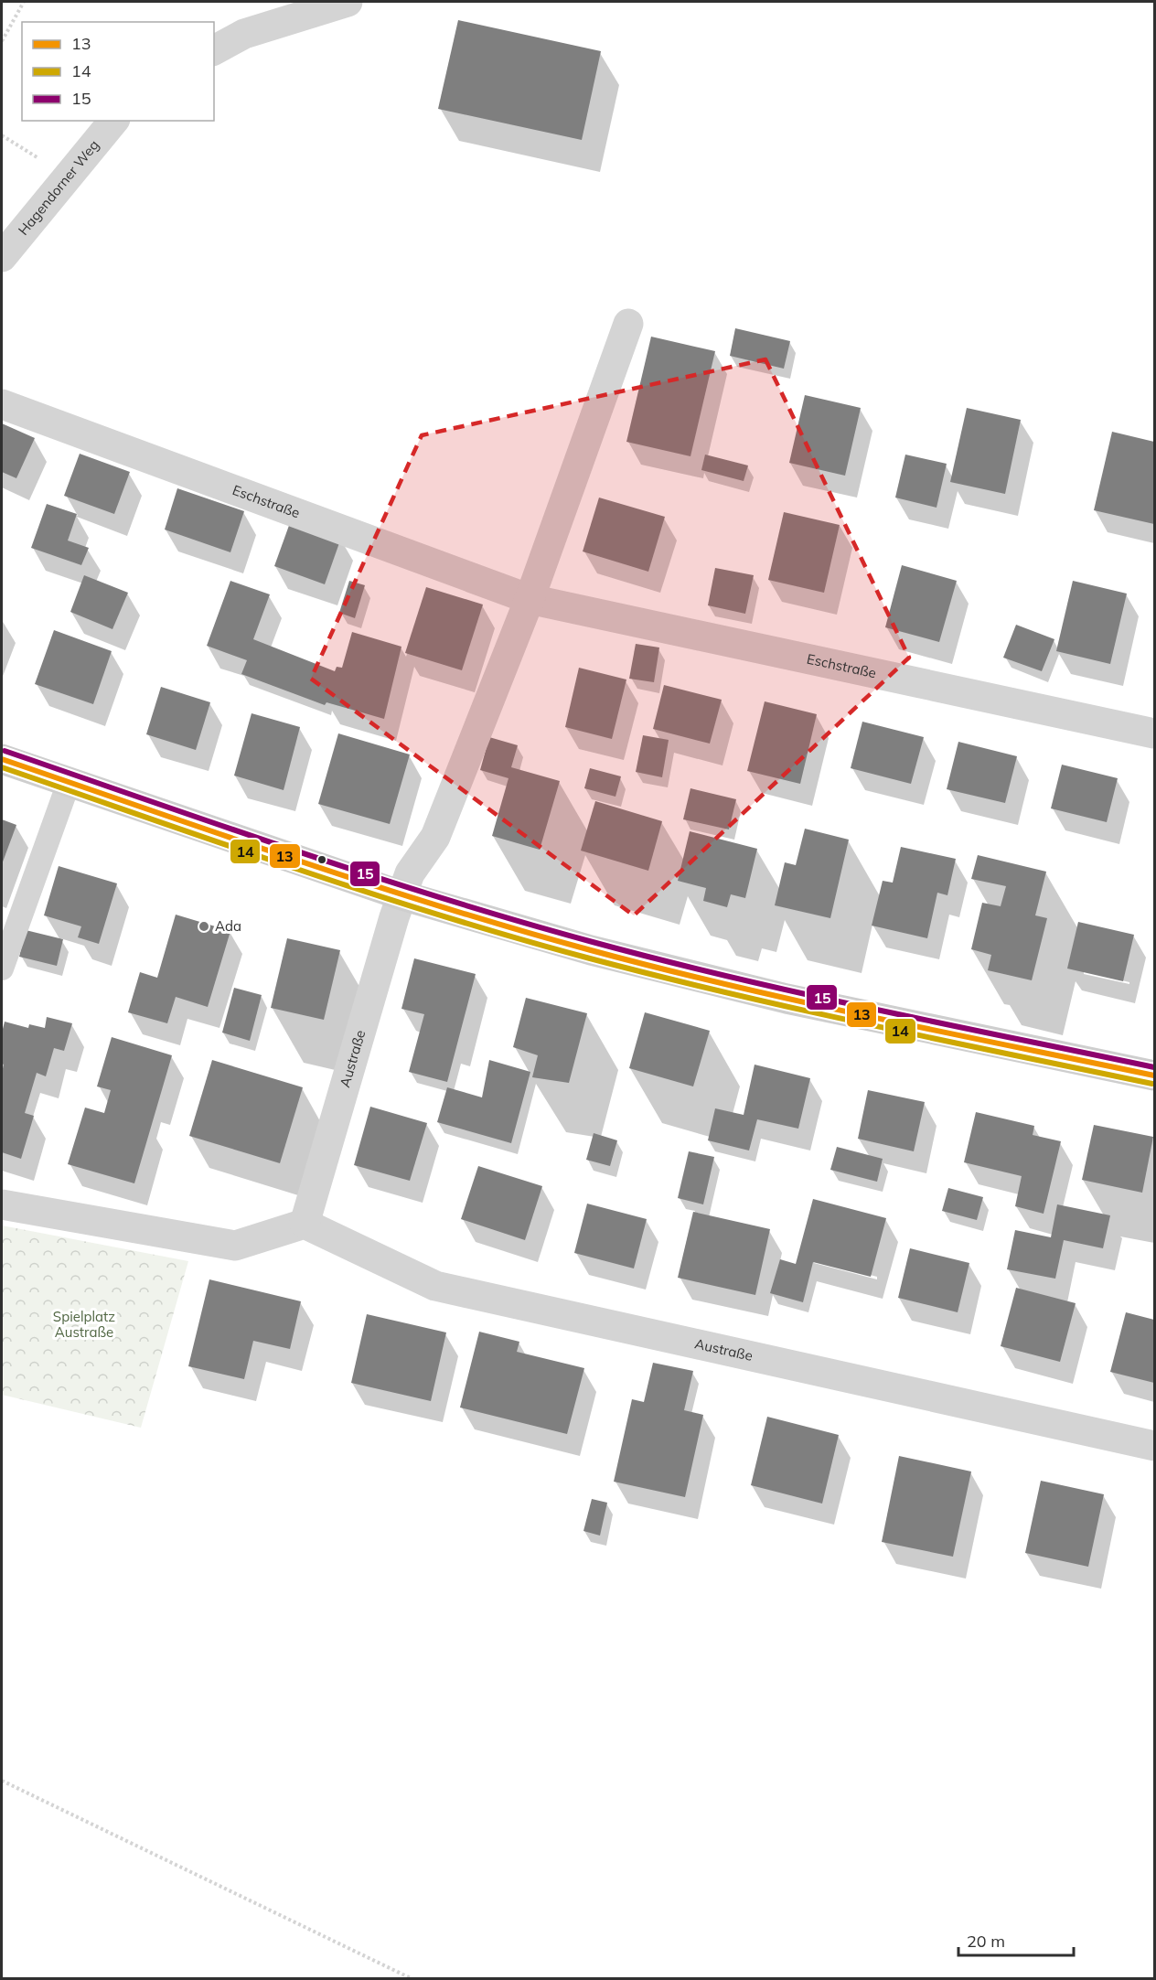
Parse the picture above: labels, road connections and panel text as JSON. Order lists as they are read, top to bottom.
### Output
{
  "streets": {
    "street": ["Hagendorner Weg", "Eschstraße", "Austraße"]
  },
  "parks": ["Spielplatz Austraße"],
  "places": ["Ada"],
  "lines": ["transit line 15", "transit line 13", "transit line 14"],
  "legend": ["13", "14", "15"],
  "scale_bar": "20 m"
}
